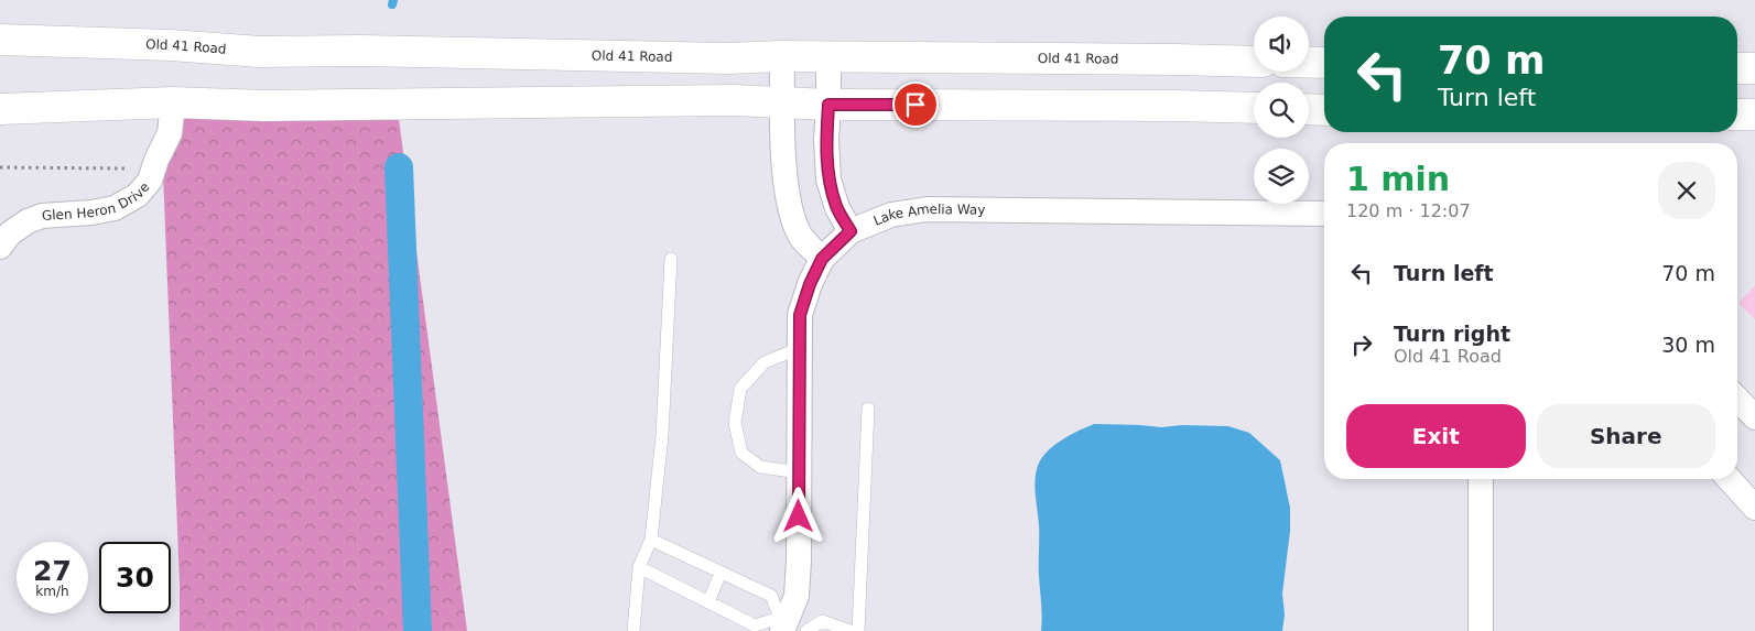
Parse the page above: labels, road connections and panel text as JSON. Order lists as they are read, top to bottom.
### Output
{
  "streets": {
    "street": ["Old 41 Road", "Glen Heron Drive", "Lake Amelia Way"]
  },
  "page": {
    "turn": ["70 m", "Turn left"],
    "heading": ["1 min", "120 m · 12:07"],
    "list": [
      {
        "name": "Turn left",
        "value": "70 m"
      },
      {
        "name": "Turn right",
        "note": "Old 41 Road",
        "value": "30 m"
      }
    ],
    "buttons": ["Exit", "Share"],
    "speed": "27 km/h",
    "limit": "30"
  }
}
